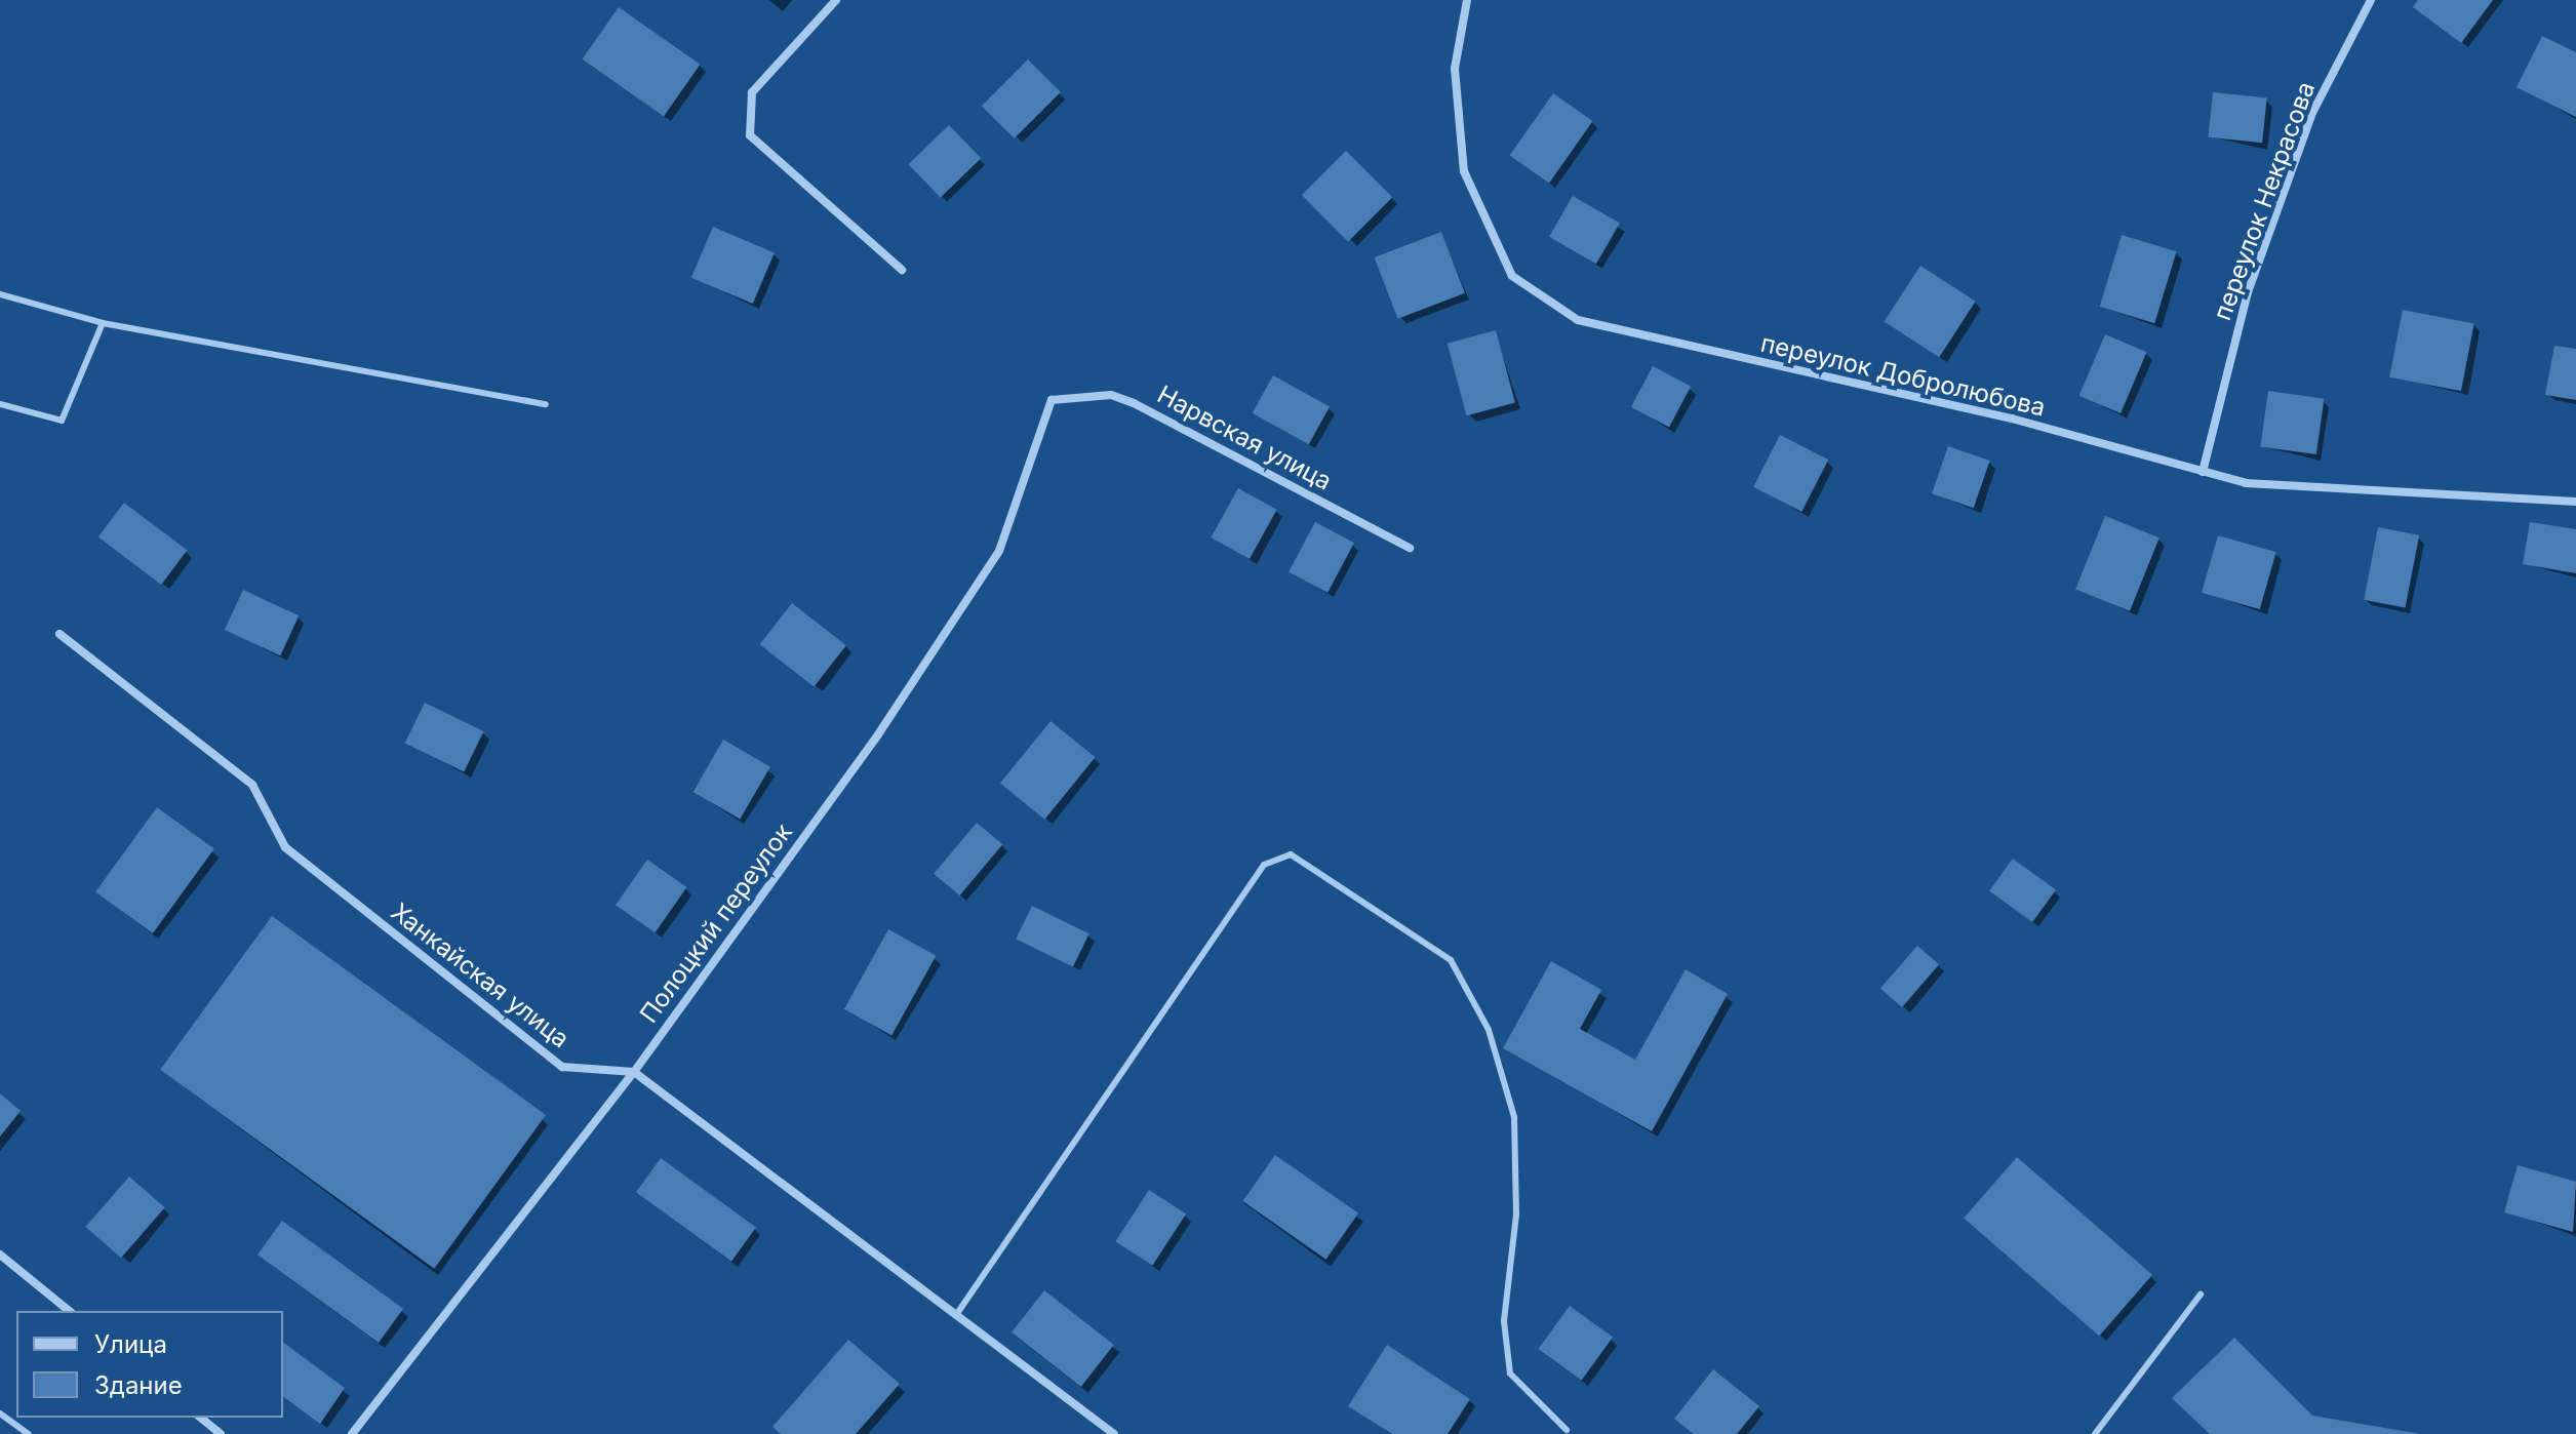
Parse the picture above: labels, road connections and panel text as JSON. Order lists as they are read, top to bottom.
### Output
{
  "streets": {
    "street": [
      "переулок Некрасова",
      "переулок Добролюбова",
      "Нарвская улица",
      "Полоцкий переулок",
      "Ханкайская улица"
    ]
  },
  "crossings": [
    ["переулок Некрасова", "переулок Добролюбова"],
    ["Нарвская улица", "Полоцкий переулок"],
    ["Полоцкий переулок", "Ханкайская улица"]
  ],
  "legend": ["Улица", "Здание"]
}
